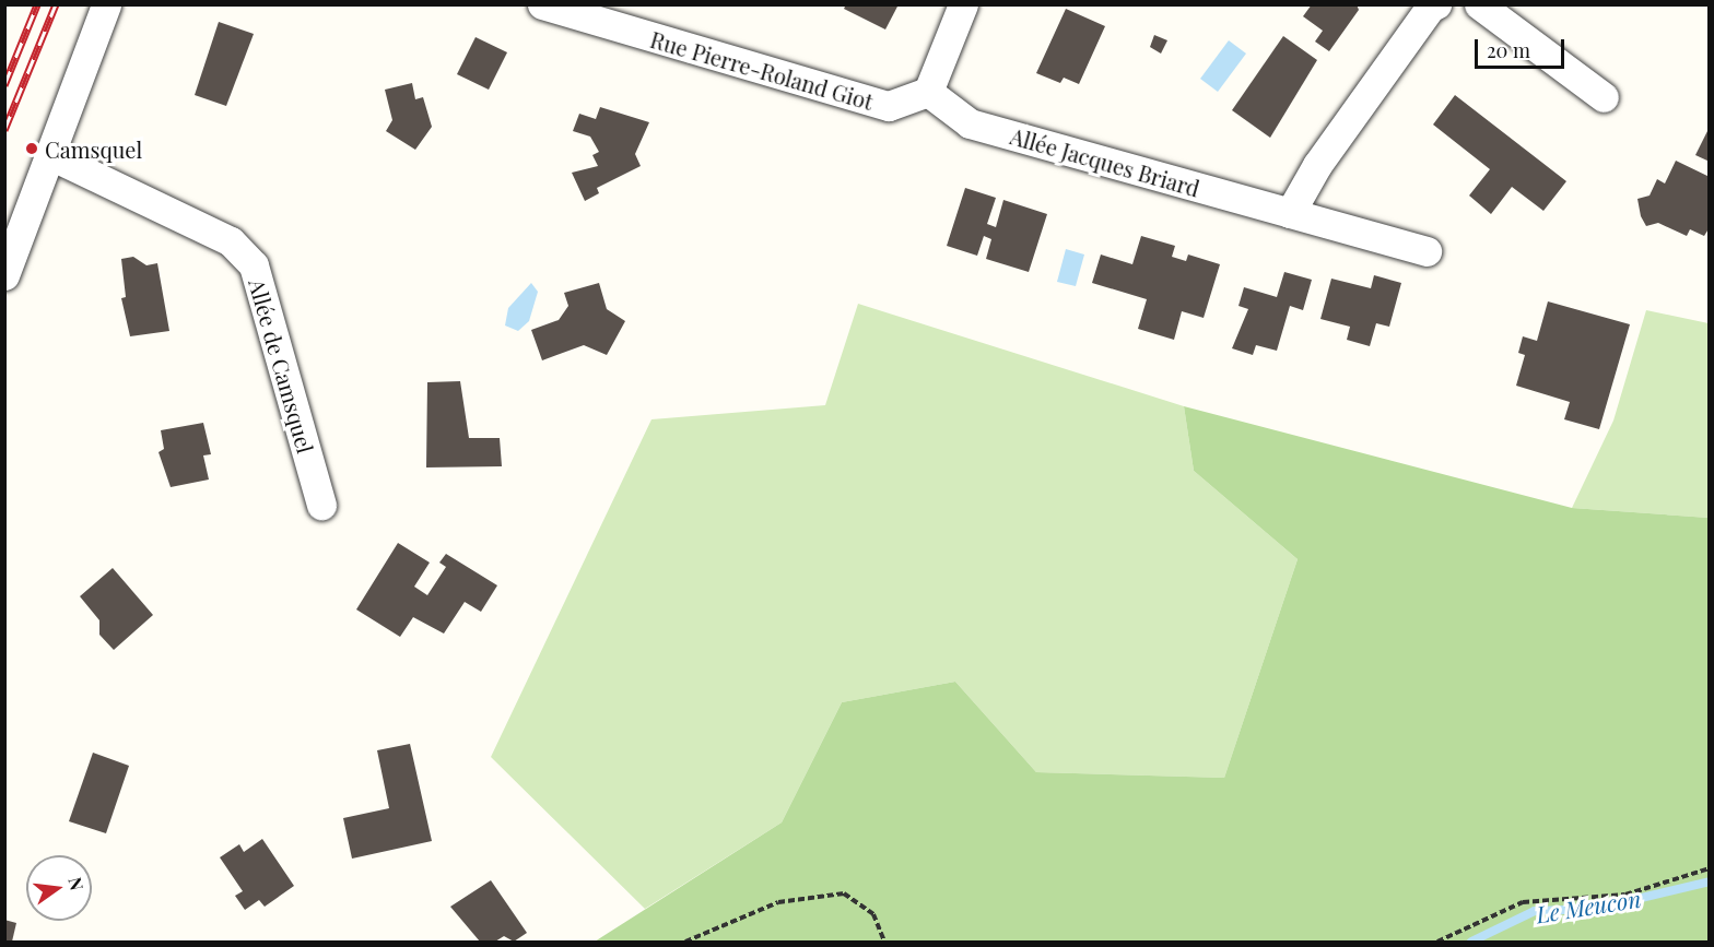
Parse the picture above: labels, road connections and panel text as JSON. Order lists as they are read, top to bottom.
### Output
{
  "streets": {
    "street": ["Rue Pierre-Roland Giot", "Allée Jacques Briard", "Allée de Camsquel"]
  },
  "crossings": [
    ["Rue Pierre-Roland Giot", "Allée Jacques Briard"]
  ],
  "water": ["Le Meucon"],
  "places": ["Camsquel"],
  "scale_bar": "20 m",
  "north": "right"
}
